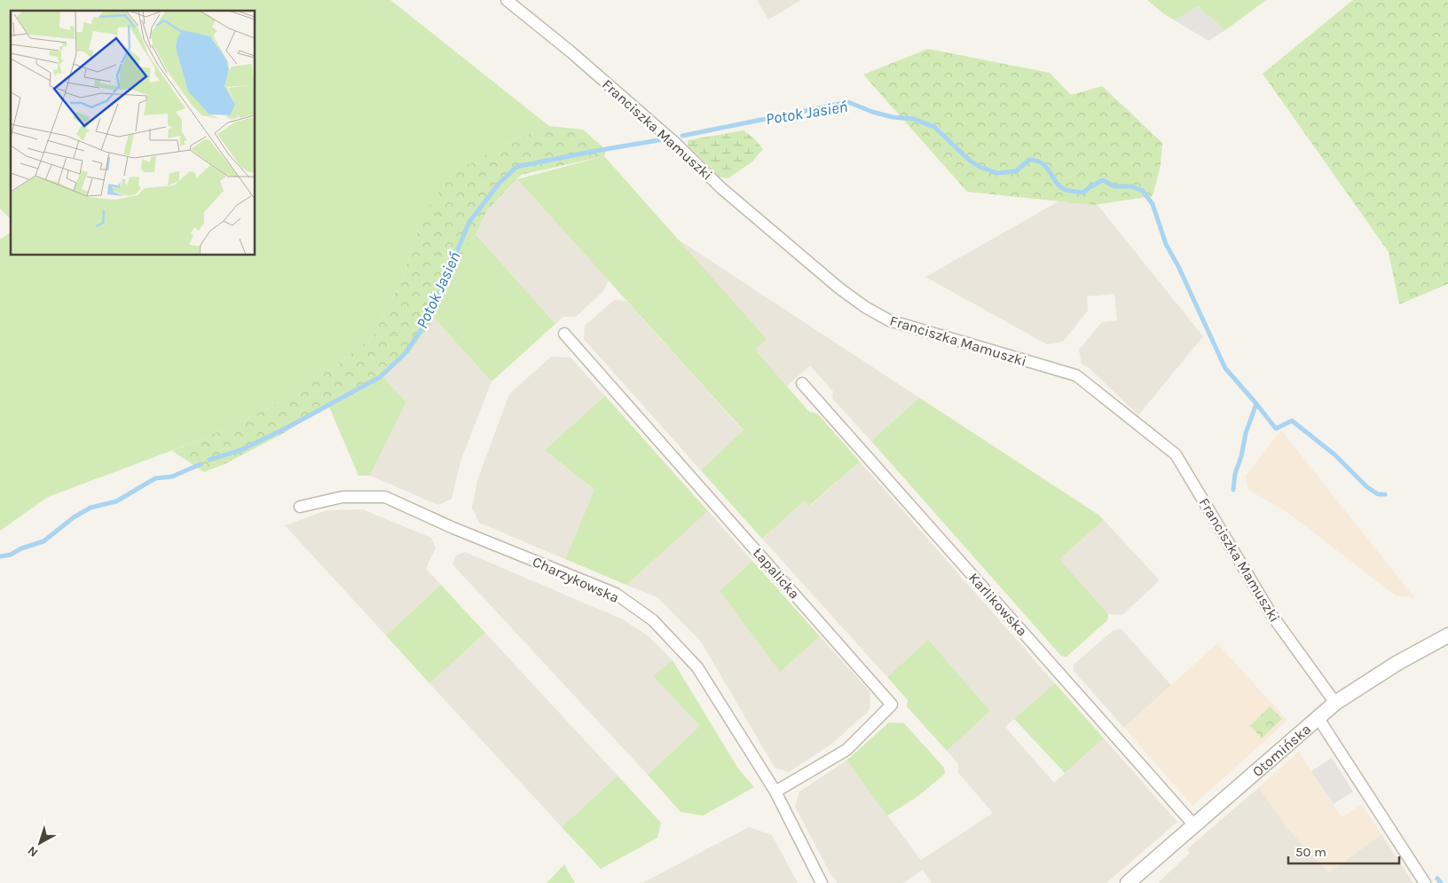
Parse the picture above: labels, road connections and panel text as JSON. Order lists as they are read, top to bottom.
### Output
{
  "streets": {
    "street": [
      "Franciszka Mamuszki",
      "Łapalicka",
      "Charzykowska",
      "Karlikowska",
      "Otomińska"
    ]
  },
  "crossings": [
    ["Franciszka Mamuszki", "Otomińska"],
    ["Łapalicka", "Charzykowska"],
    ["Karlikowska", "Otomińska"]
  ],
  "water": ["Potok Jasień"],
  "scale_bar": "50 m",
  "north": "bottom left"
}
